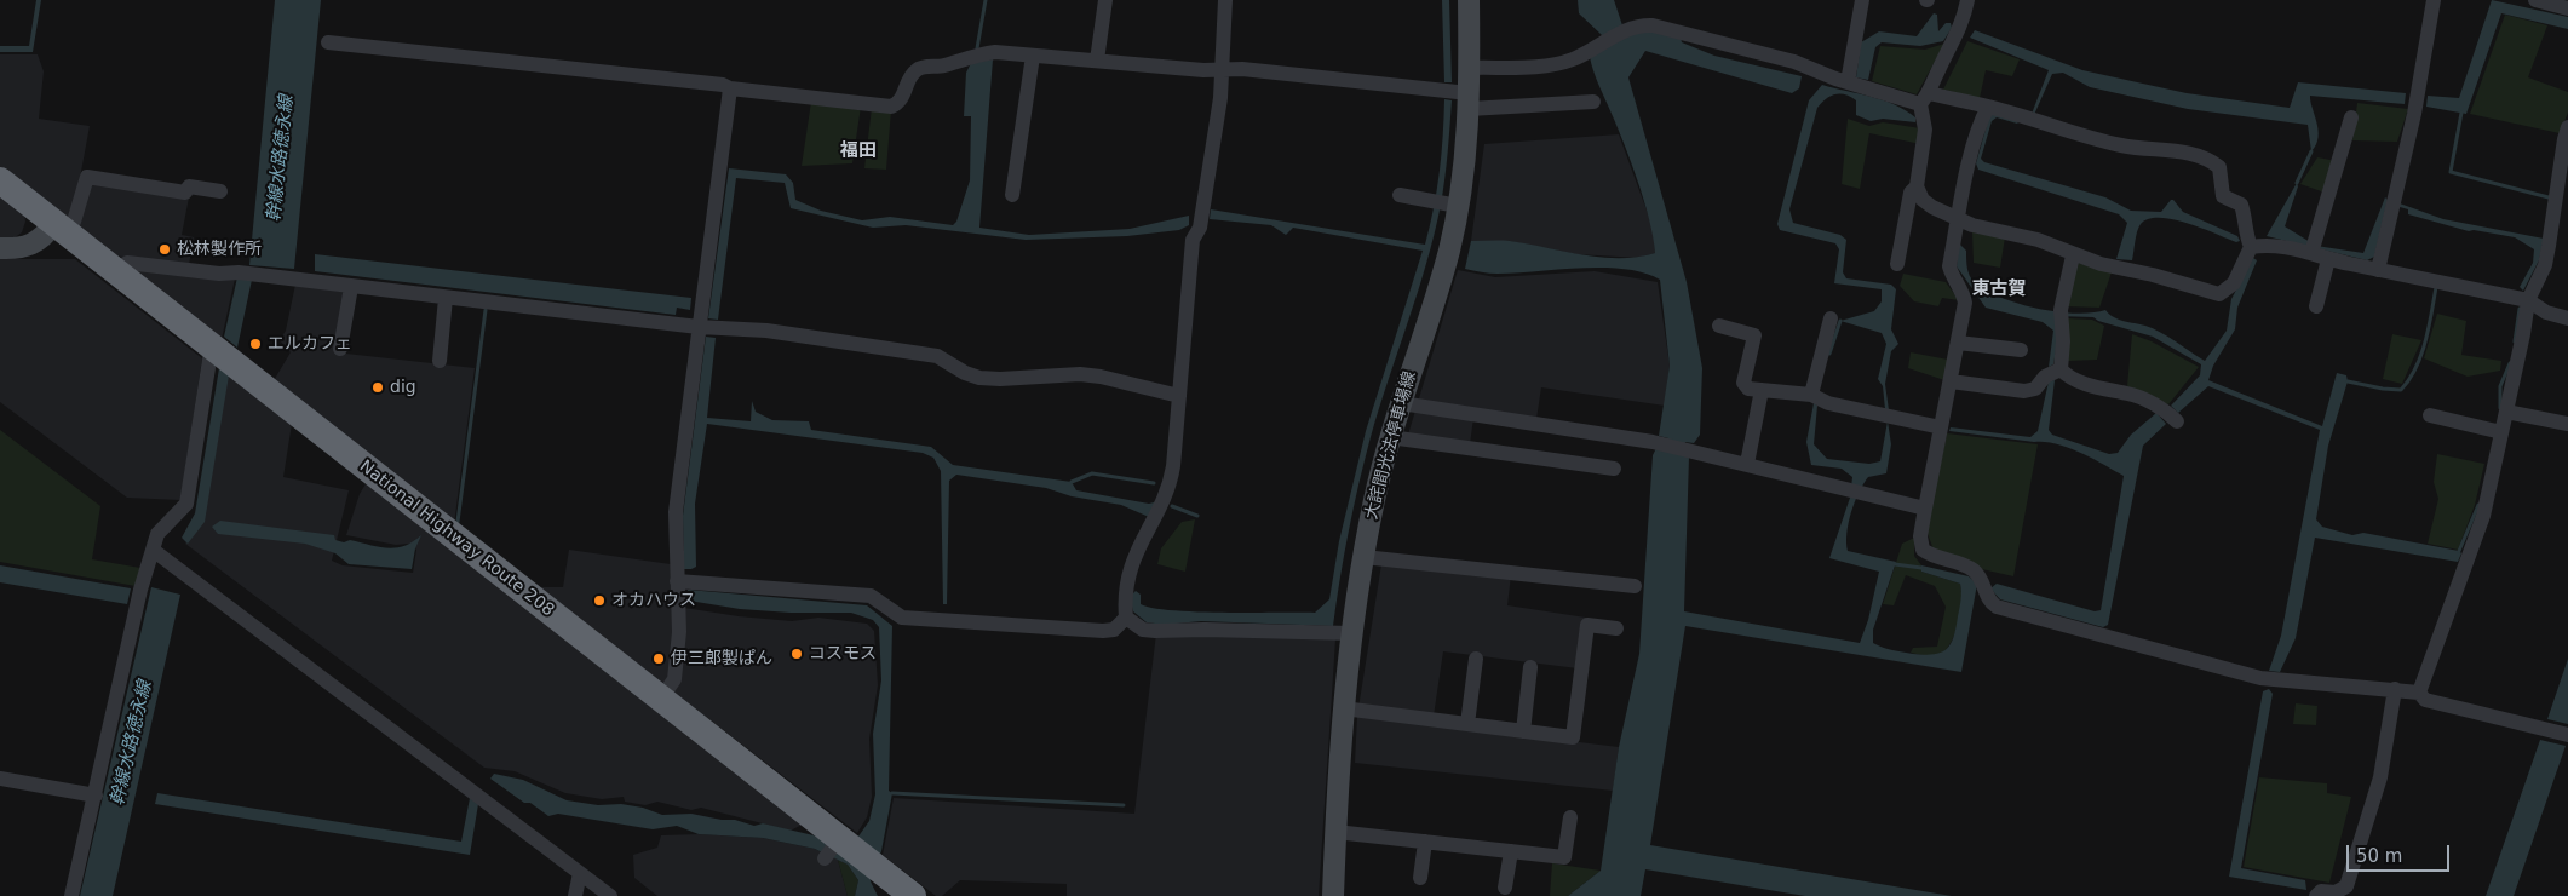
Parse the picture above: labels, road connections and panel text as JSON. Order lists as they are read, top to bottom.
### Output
{
  "streets": {
    "highway": ["National Highway Route 208"],
    "main road": ["大詫間光法停車場線"]
  },
  "districts": ["福田", "東古賀"],
  "water": ["幹線水路徳永線"],
  "places": [
    "松林製作所",
    "エルカフェ",
    "dig",
    "オカハウス",
    "コスモス",
    "伊三郎製ぱん"
  ],
  "scale_bar": "50 m"
}
